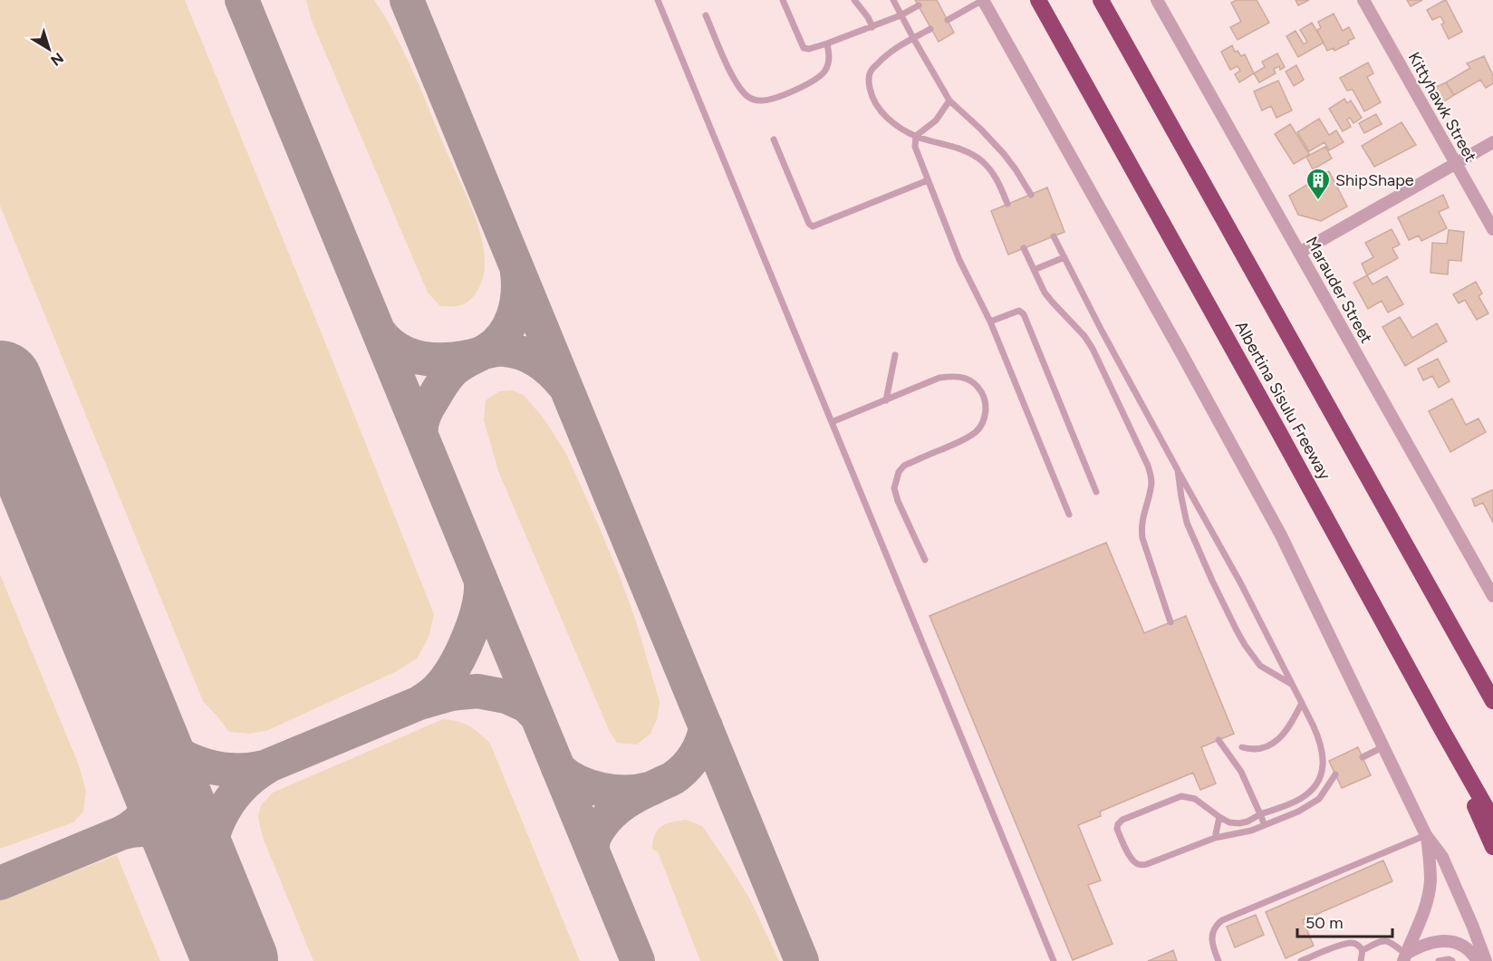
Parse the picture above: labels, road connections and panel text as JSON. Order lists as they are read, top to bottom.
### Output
{
  "streets": {
    "highway": ["Albertina Sisulu Freeway"],
    "street": ["Kittyhawk Street", "Marauder Street"]
  },
  "places": {
    "building": ["ShipShape"]
  },
  "scale_bar": "50 m",
  "north": "bottom right"
}
